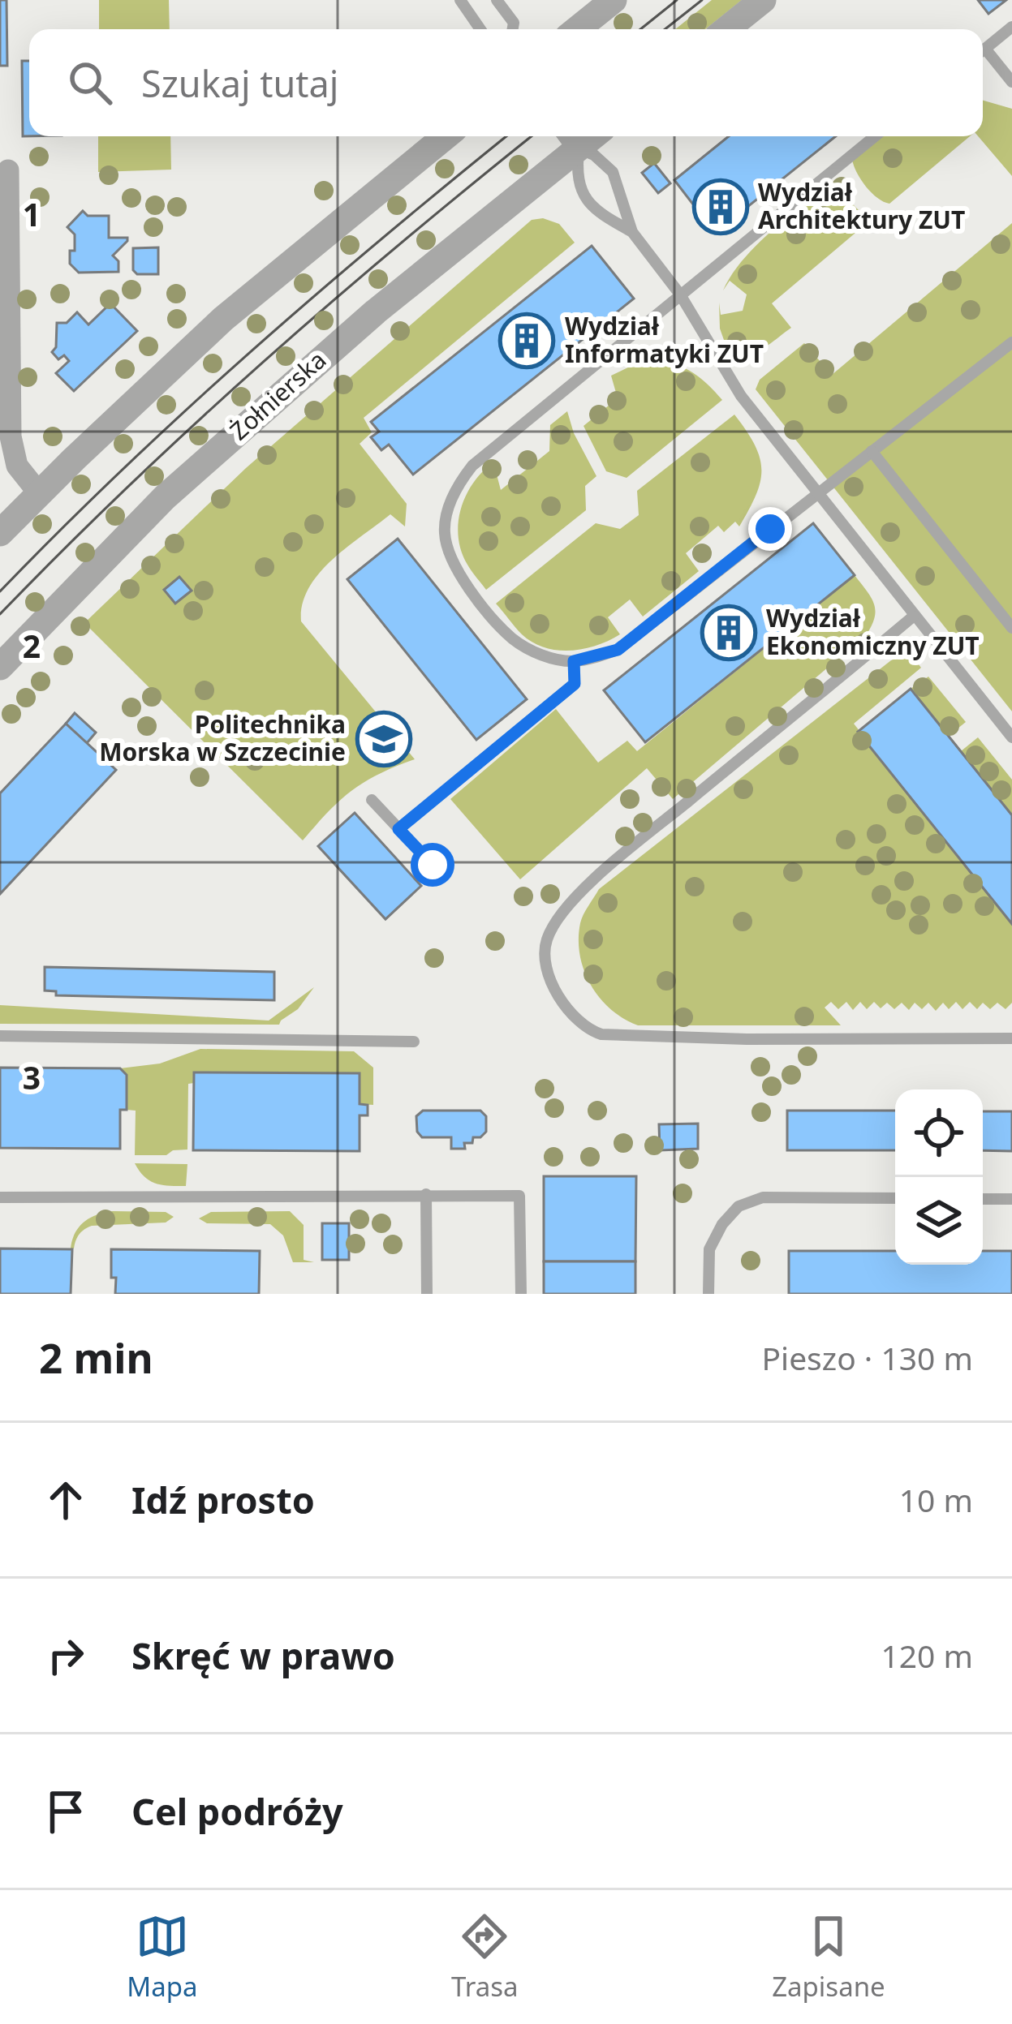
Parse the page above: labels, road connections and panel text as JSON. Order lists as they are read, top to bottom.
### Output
{
  "streets": {
    "street": ["Żołnierska"]
  },
  "places": {
    "building": ["Wydział Architektury ZUT", "Wydział Informatyki ZUT", "Wydział Ekonomiczny ZUT"],
    "school or university": ["Politechnika Morska w Szczecinie"]
  },
  "page": {
    "search": "Szukaj tutaj",
    "heading": ["2 min", "Pieszo · 130 m"],
    "list": [
      ["Idź prosto", "10 m"],
      ["Skręć w prawo", "120 m"],
      "Cel podróży"
    ],
    "nav": ["Mapa", "Trasa", "Zapisane"]
  },
  "grid": {
    "rows": ["1", "2", "3"]
  }
}
